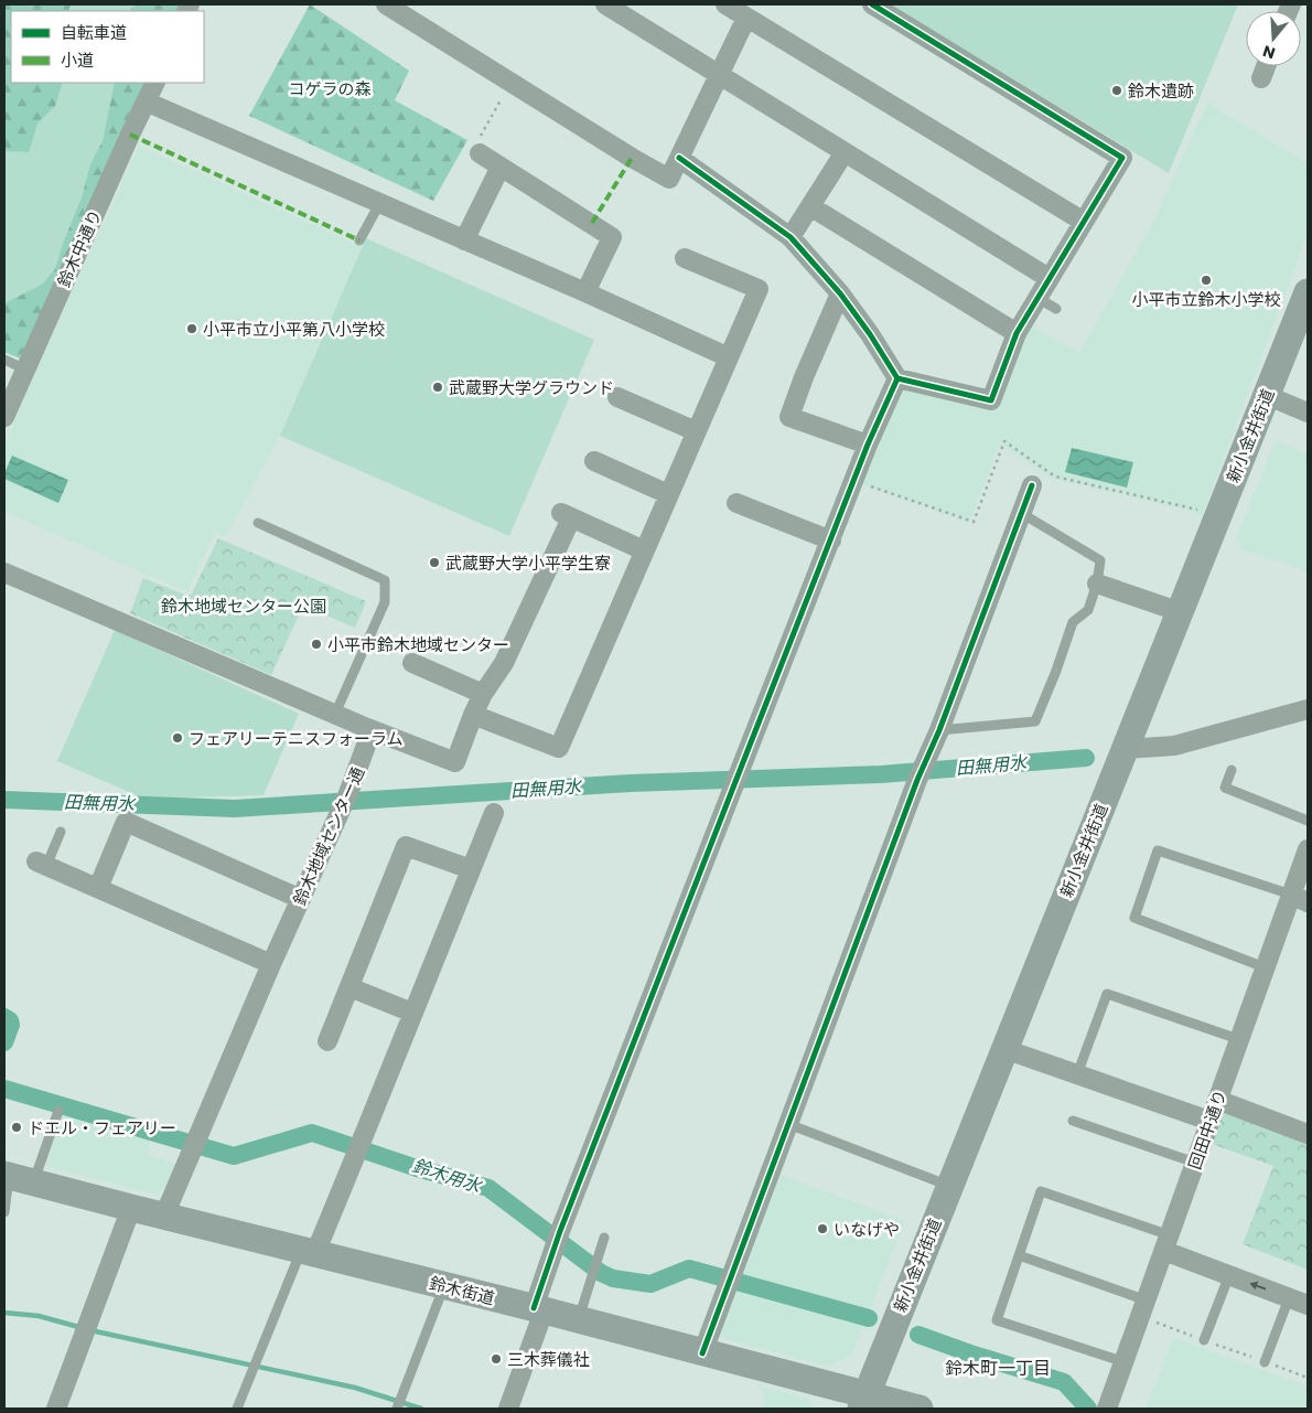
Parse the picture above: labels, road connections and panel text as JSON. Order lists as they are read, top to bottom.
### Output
{
  "streets": {
    "main road": ["新小金井街道", "鈴木街道"],
    "street": ["鈴木中通り", "鈴木地域センター通", "回田中通り"]
  },
  "crossings": [
    ["新小金井街道", "鈴木街道"],
    ["鈴木地域センター通", "鈴木街道"]
  ],
  "districts": ["鈴木町一丁目"],
  "water": ["田無用水", "鈴木用水"],
  "parks": ["コゲラの森", "鈴木地域センター公園"],
  "places": [
    "鈴木遺跡",
    "小平市立鈴木小学校",
    "小平市立小平第八小学校",
    "武蔵野大学グラウンド",
    "武蔵野大学小平学生寮",
    "小平市鈴木地域センター",
    "フェアリーテニスフォーラム",
    "ドエル・フェアリー",
    "いなげや",
    "三木葬儀社"
  ],
  "legend": ["自転車道", "小道"],
  "north": "bottom"
}
